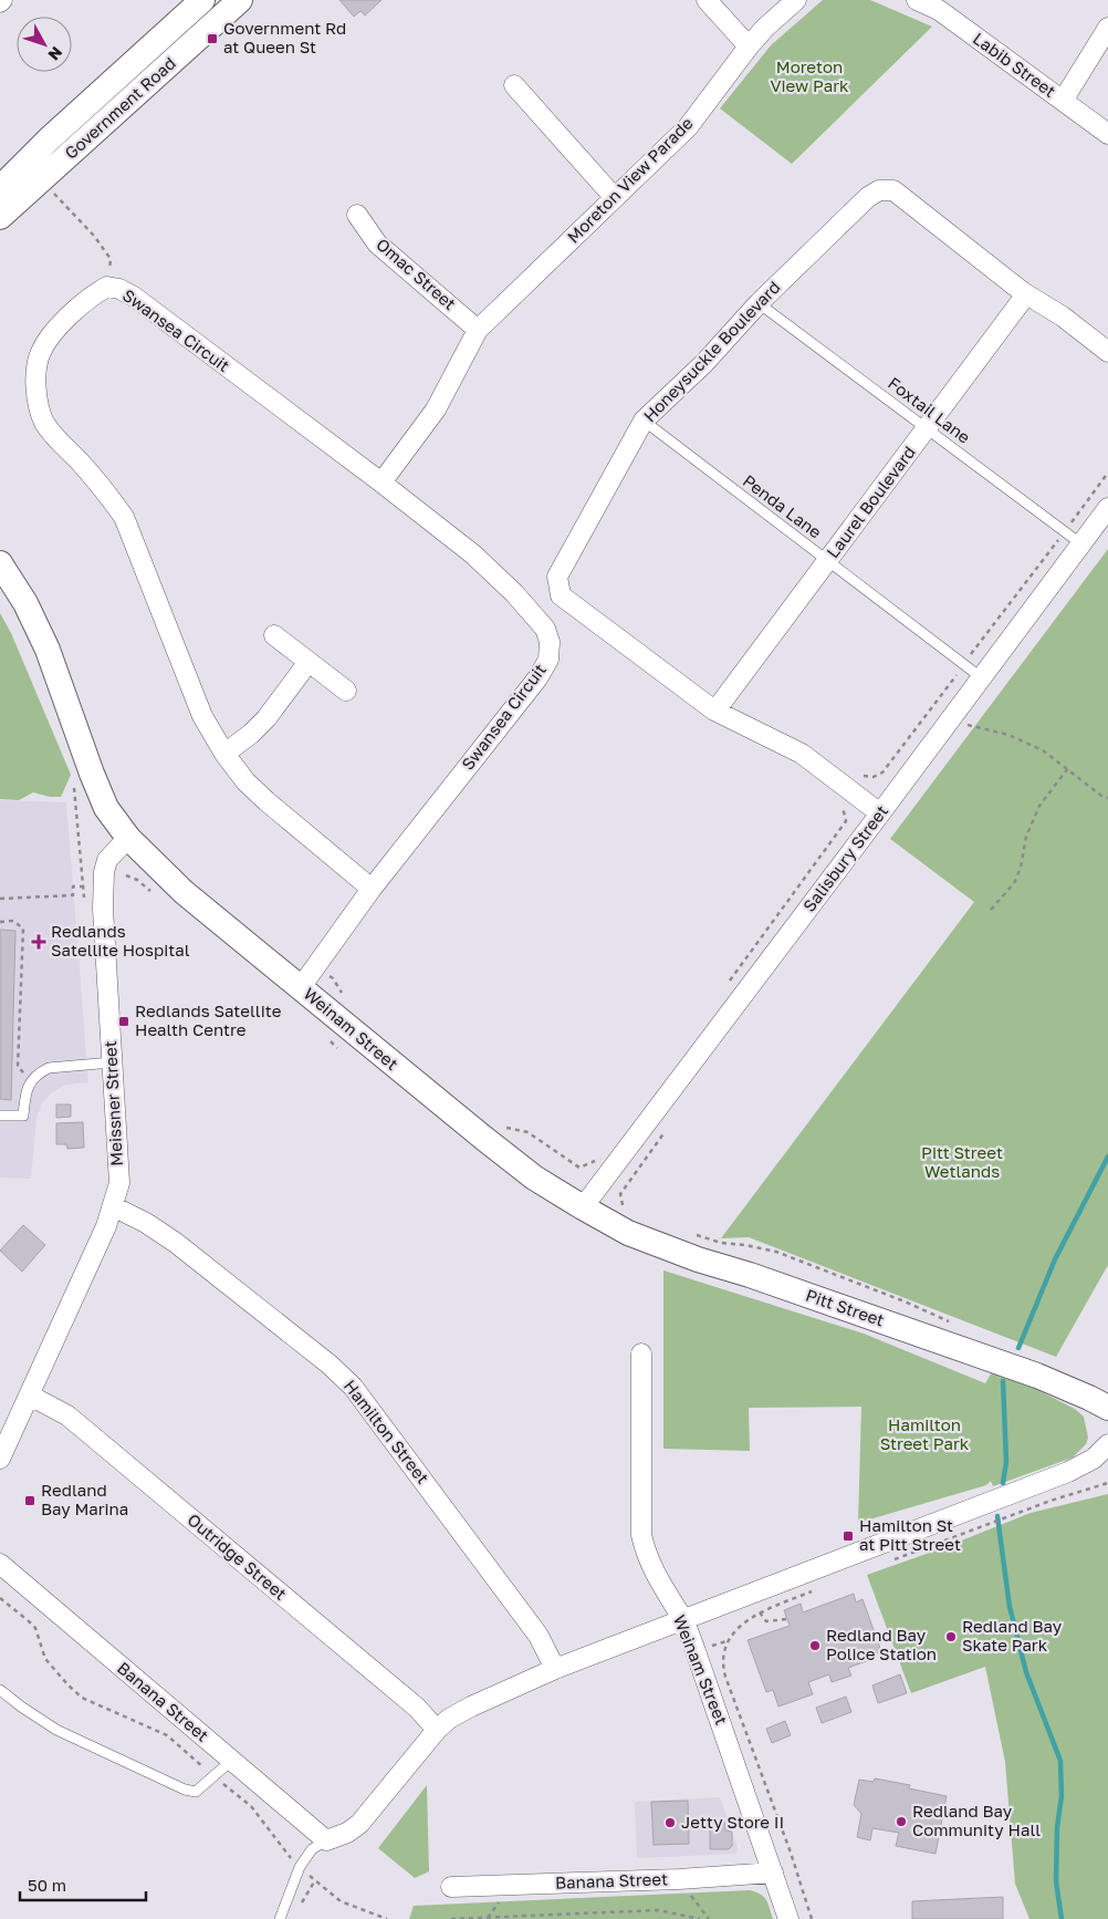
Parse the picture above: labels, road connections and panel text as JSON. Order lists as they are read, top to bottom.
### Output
{
  "streets": {
    "street": [
      "Labib Street",
      "Government Road",
      "Moreton View Parade",
      "Omac Street",
      "Swansea Circuit",
      "Honeysuckle Boulevard",
      "Laurel Boulevard",
      "Salisbury Street",
      "Weinam Street",
      "Meissner Street",
      "Pitt Street",
      "Hamilton Street",
      "Outridge Street",
      "Banana Street"
    ],
    "lane": ["Foxtail Lane", "Penda Lane"]
  },
  "crossings": [
    ["Moreton View Parade", "Omac Street"],
    ["Moreton View Parade", "Swansea Circuit"],
    ["Swansea Circuit", "Weinam Street"],
    ["Honeysuckle Boulevard", "Foxtail Lane"],
    ["Honeysuckle Boulevard", "Laurel Boulevard"],
    ["Honeysuckle Boulevard", "Penda Lane"],
    ["Honeysuckle Boulevard", "Salisbury Street"],
    ["Foxtail Lane", "Laurel Boulevard"],
    ["Foxtail Lane", "Salisbury Street"],
    ["Laurel Boulevard", "Penda Lane"],
    ["Penda Lane", "Salisbury Street"],
    ["Salisbury Street", "Weinam Street"],
    ["Salisbury Street", "Pitt Street"],
    ["Weinam Street", "Meissner Street"],
    ["Weinam Street", "Pitt Street"],
    ["Weinam Street", "Banana Street"],
    ["Meissner Street", "Hamilton Street"],
    ["Meissner Street", "Outridge Street"]
  ],
  "parks": ["Moreton View Park", "Pitt Street Wetlands", "Hamilton Street Park"],
  "places": {
    "transit": [
      "Government Rd at Queen St",
      "Redlands Satellite Health Centre",
      "Redland Bay Marina",
      "Hamilton St at Pitt Street"
    ],
    "health": ["Redlands Satellite Hospital"],
    "other": [
      "Redland Bay Skate Park",
      "Redland Bay Police Station",
      "Redland Bay Community Hall",
      "Jetty Store II"
    ]
  },
  "scale_bar": "50 m",
  "north": "bottom right"
}
